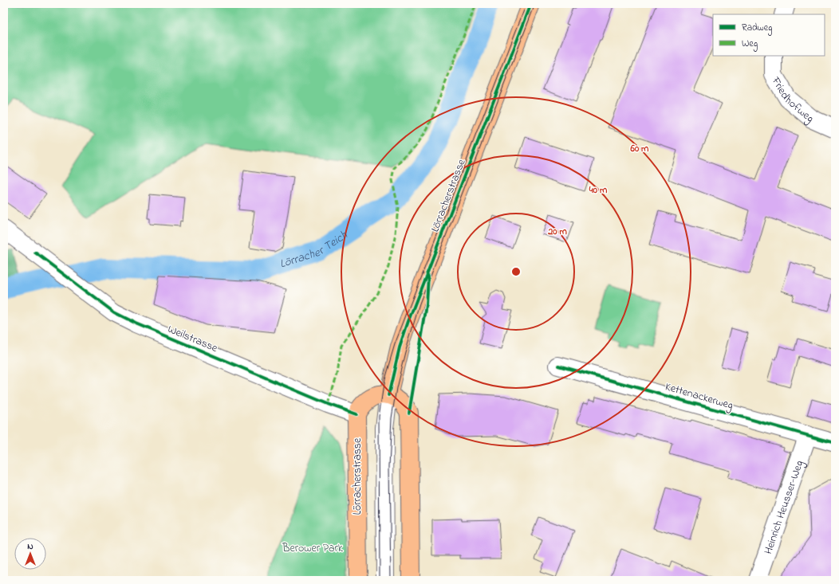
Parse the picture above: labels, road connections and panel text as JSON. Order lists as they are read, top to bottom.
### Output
{
  "streets": {
    "main road": ["Lörracherstrasse"],
    "street": [
      "Friedhofweg",
      "Weilstrasse",
      "Kettenackerweg",
      "Heinrich Heusser-Weg"
    ]
  },
  "crossings": [
    ["Lörracherstrasse", "Weilstrasse"],
    ["Kettenackerweg", "Heinrich Heusser-Weg"]
  ],
  "water": ["Lörracher Teich"],
  "parks": ["Berower Park"],
  "legend": ["Radweg", "Weg"],
  "north": "top",
  "rings": ["60 m", "40 m", "20 m"]
}
